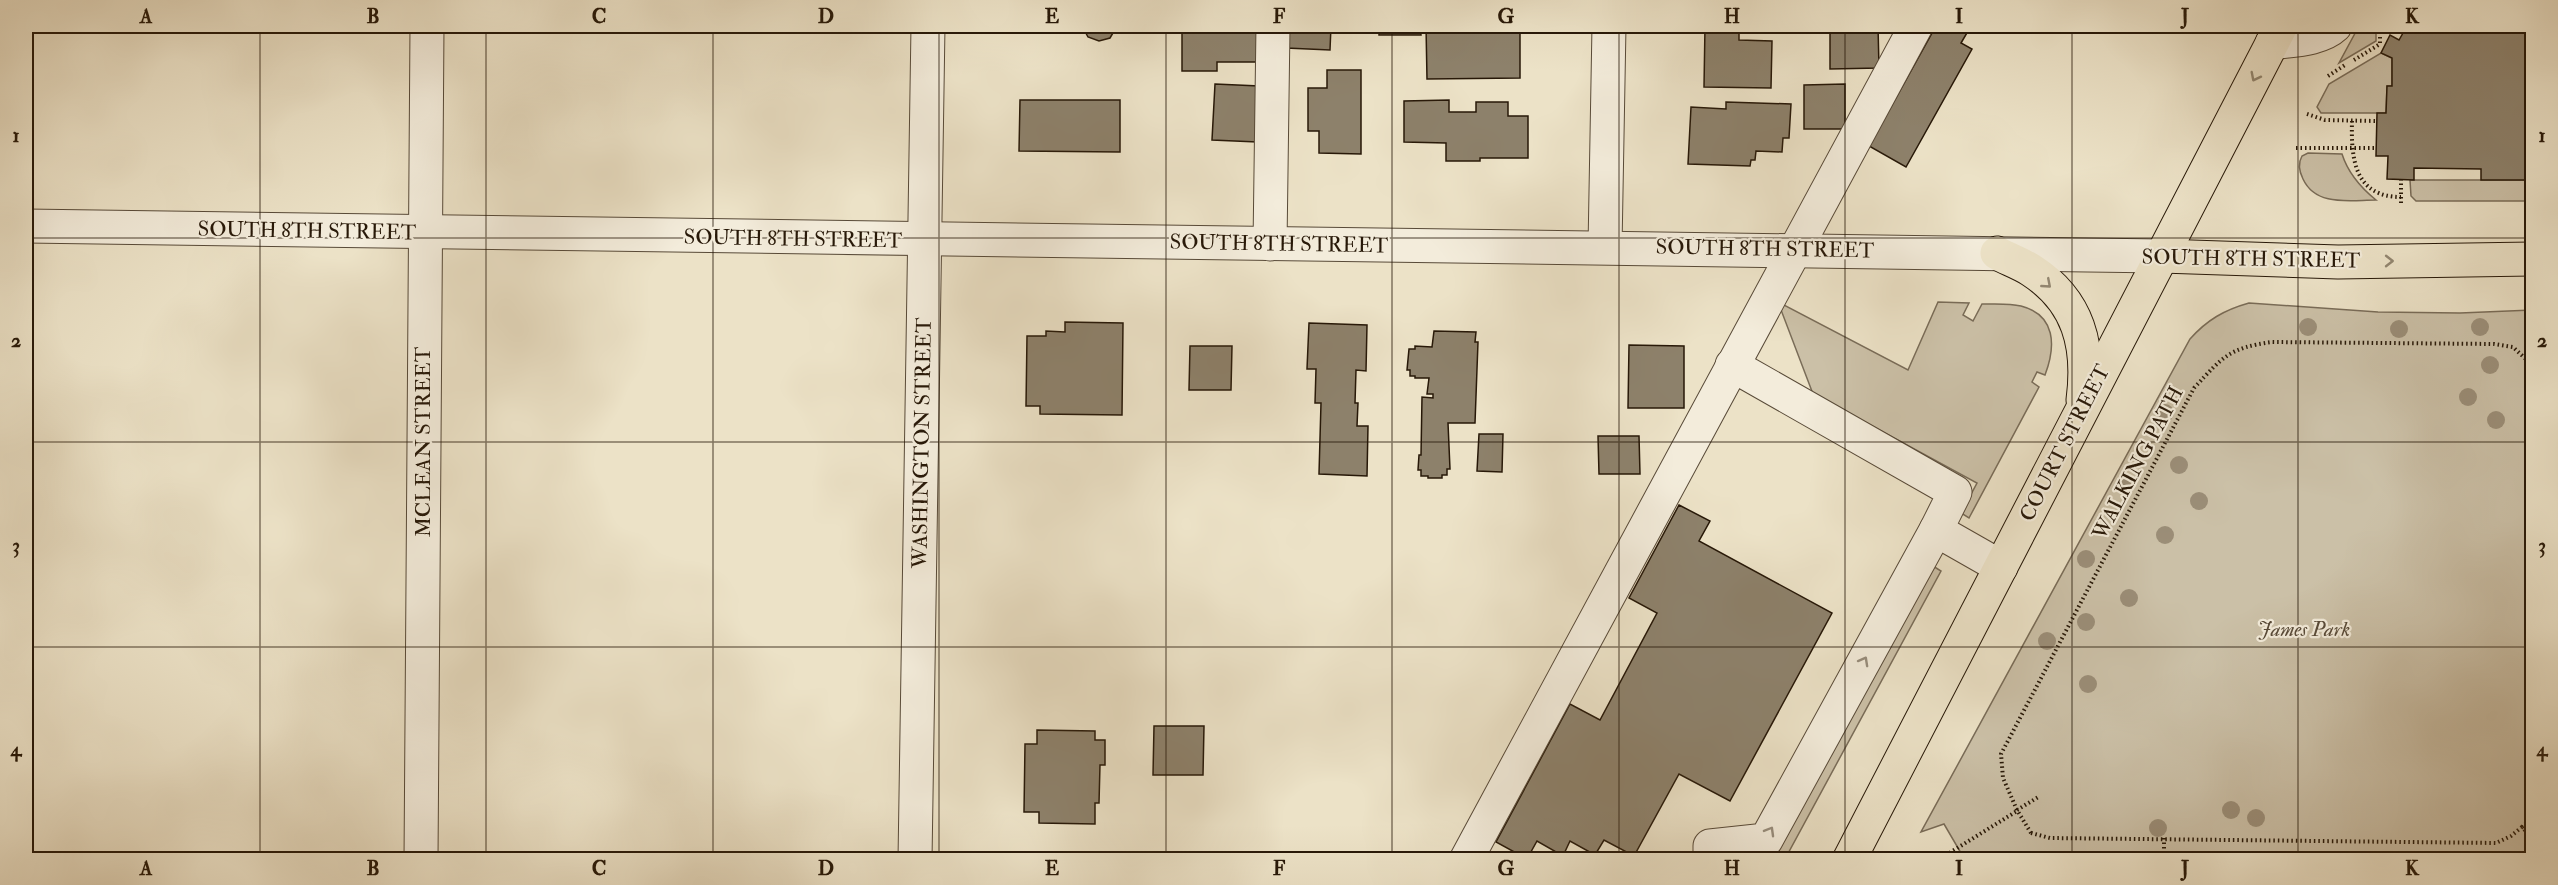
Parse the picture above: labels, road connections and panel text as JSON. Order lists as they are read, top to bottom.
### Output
{
  "streets": {
    "main road": ["SOUTH 8TH STREET", "COURT STREET"],
    "street": ["MCLEAN STREET", "WASHINGTON STREET"],
    "path": ["WALKING PATH"]
  },
  "crossings": [
    ["SOUTH 8TH STREET", "MCLEAN STREET"],
    ["SOUTH 8TH STREET", "WASHINGTON STREET"],
    ["SOUTH 8TH STREET", "COURT STREET"]
  ],
  "parks": ["James Park"],
  "grid": {
    "columns": [
      "A",
      "B",
      "C",
      "D",
      "E",
      "F",
      "G",
      "H",
      "I",
      "J",
      "K"
    ],
    "rows": [
      "1",
      "2",
      "3",
      "4"
    ]
  }
}
